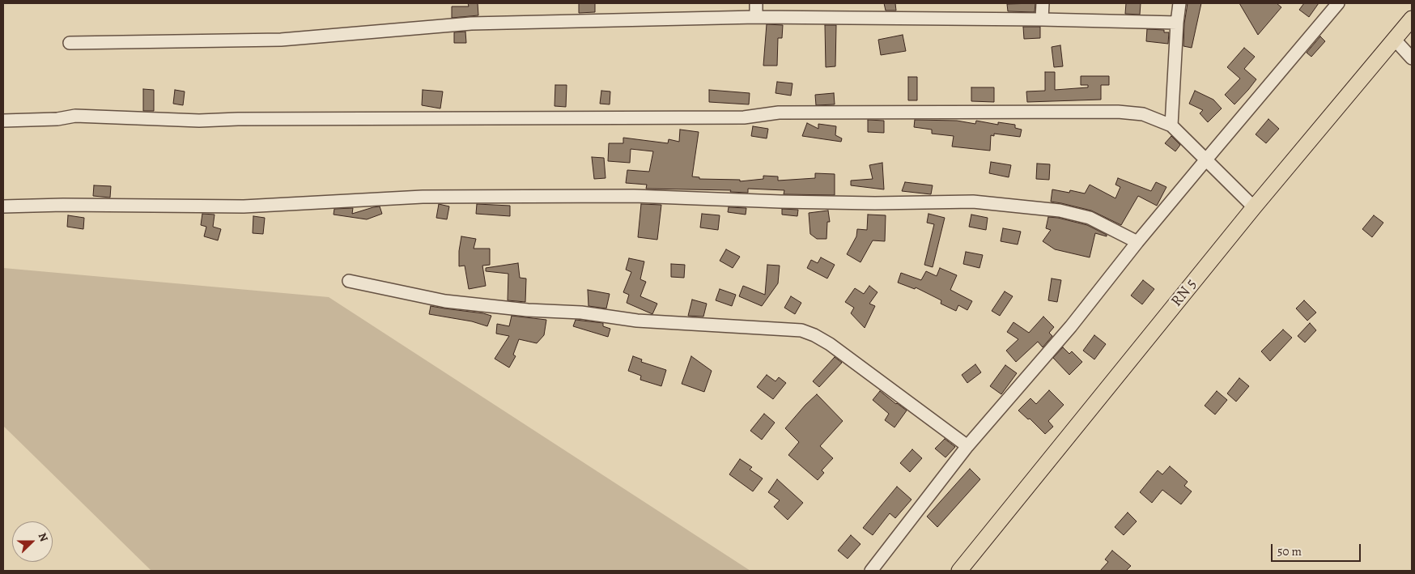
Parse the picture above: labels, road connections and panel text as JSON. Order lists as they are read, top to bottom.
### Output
{
  "streets": {
    "main road": ["RN 5"]
  },
  "scale_bar": "50 m",
  "north": "right"
}
